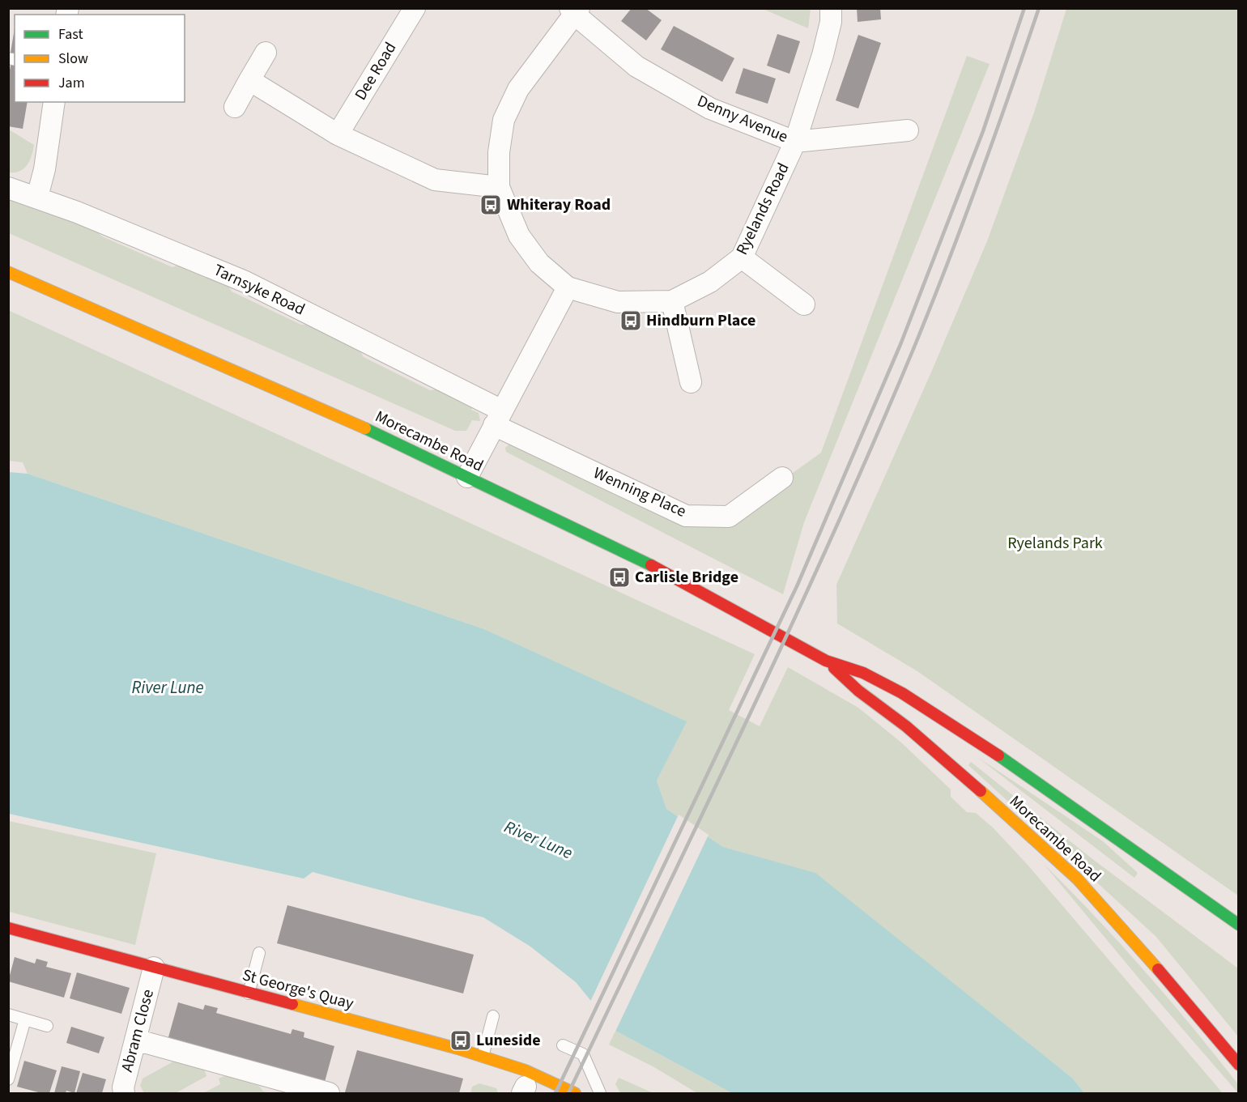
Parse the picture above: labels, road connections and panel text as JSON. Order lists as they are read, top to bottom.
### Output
{
  "streets": {
    "main road": ["Morecambe Road", "St George's Quay"],
    "street": [
      "Dee Road",
      "Denny Avenue",
      "Ryelands Road",
      "Tarnsyke Road",
      "Wenning Place",
      "Abram Close"
    ]
  },
  "crossings": [
    ["Denny Avenue", "Ryelands Road"],
    ["Tarnsyke Road", "Wenning Place"],
    ["St George's Quay", "Abram Close"]
  ],
  "water": ["River Lune"],
  "parks": ["Ryelands Park"],
  "places": {
    "bus stop": [
      "Whiteray Road",
      "Hindburn Place",
      "Carlisle Bridge",
      "Luneside"
    ]
  },
  "legend": ["Fast", "Slow", "Jam"]
}
